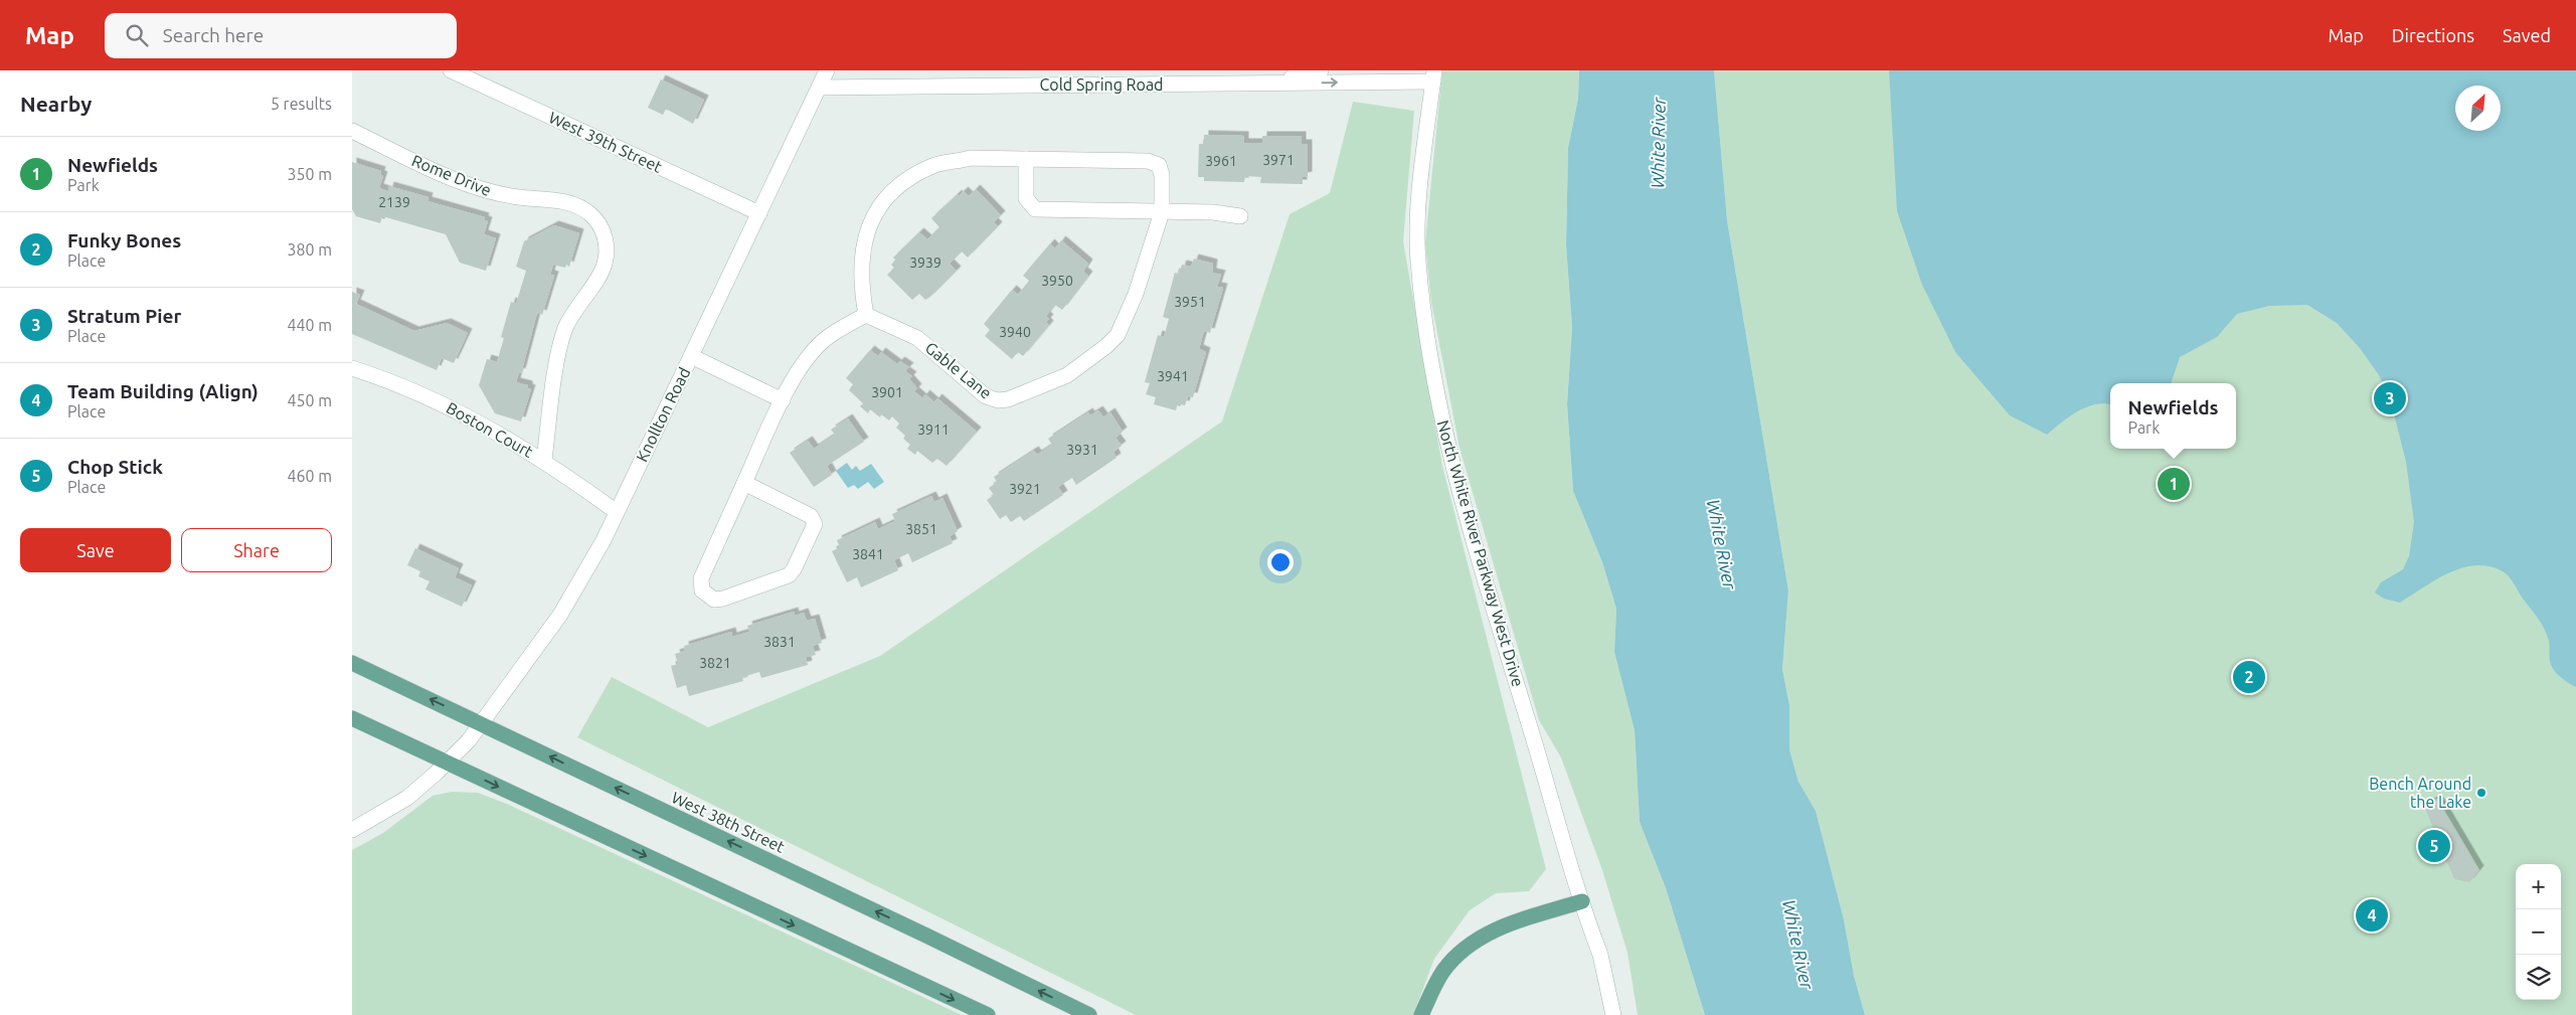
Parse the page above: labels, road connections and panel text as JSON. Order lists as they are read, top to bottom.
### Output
{
  "streets": {
    "main road": ["West 38th Street"],
    "street": [
      "Cold Spring Road",
      "West 39th Street",
      "Rome Drive",
      "Gable Lane",
      "Knollton Road",
      "Boston Court",
      "North White River Parkway West Drive"
    ]
  },
  "crossings": [
    ["Cold Spring Road", "Knollton Road"],
    ["Cold Spring Road", "North White River Parkway West Drive"],
    ["West 39th Street", "Knollton Road"],
    ["Rome Drive", "Boston Court"],
    ["Knollton Road", "Boston Court"],
    ["Knollton Road", "West 38th Street"]
  ],
  "water": ["White River"],
  "places": ["Bench Around the Lake"],
  "house_numbers": [
    "3971",
    "3961",
    "2139",
    "3939",
    "3950",
    "3951",
    "3940",
    "3941",
    "3901",
    "3911",
    "3931",
    "3921",
    "3851",
    "3841",
    "3831",
    "3821"
  ],
  "north": "top right",
  "page": {
    "header": "Map",
    "search": "Search here",
    "nav": ["Map", "Directions", "Saved"],
    "heading": ["Nearby", "5 results"],
    "list": [
      {
        "mark": "1",
        "name": "Newfields",
        "note": "Park",
        "value": "350 m"
      },
      {
        "mark": "2",
        "name": "Funky Bones",
        "note": "Place",
        "value": "380 m"
      },
      {
        "mark": "3",
        "name": "Stratum Pier",
        "note": "Place",
        "value": "440 m"
      },
      {
        "mark": "4",
        "name": "Team Building (Align)",
        "note": "Place",
        "value": "450 m"
      },
      {
        "mark": "5",
        "name": "Chop Stick",
        "note": "Place",
        "value": "460 m"
      }
    ],
    "pins": [
      "3",
      "1",
      "2",
      "5",
      "4"
    ],
    "popup": ["Newfields", "Park"],
    "buttons": ["Save", "Share"],
    "map_buttons": ["+", "−"]
  }
}
